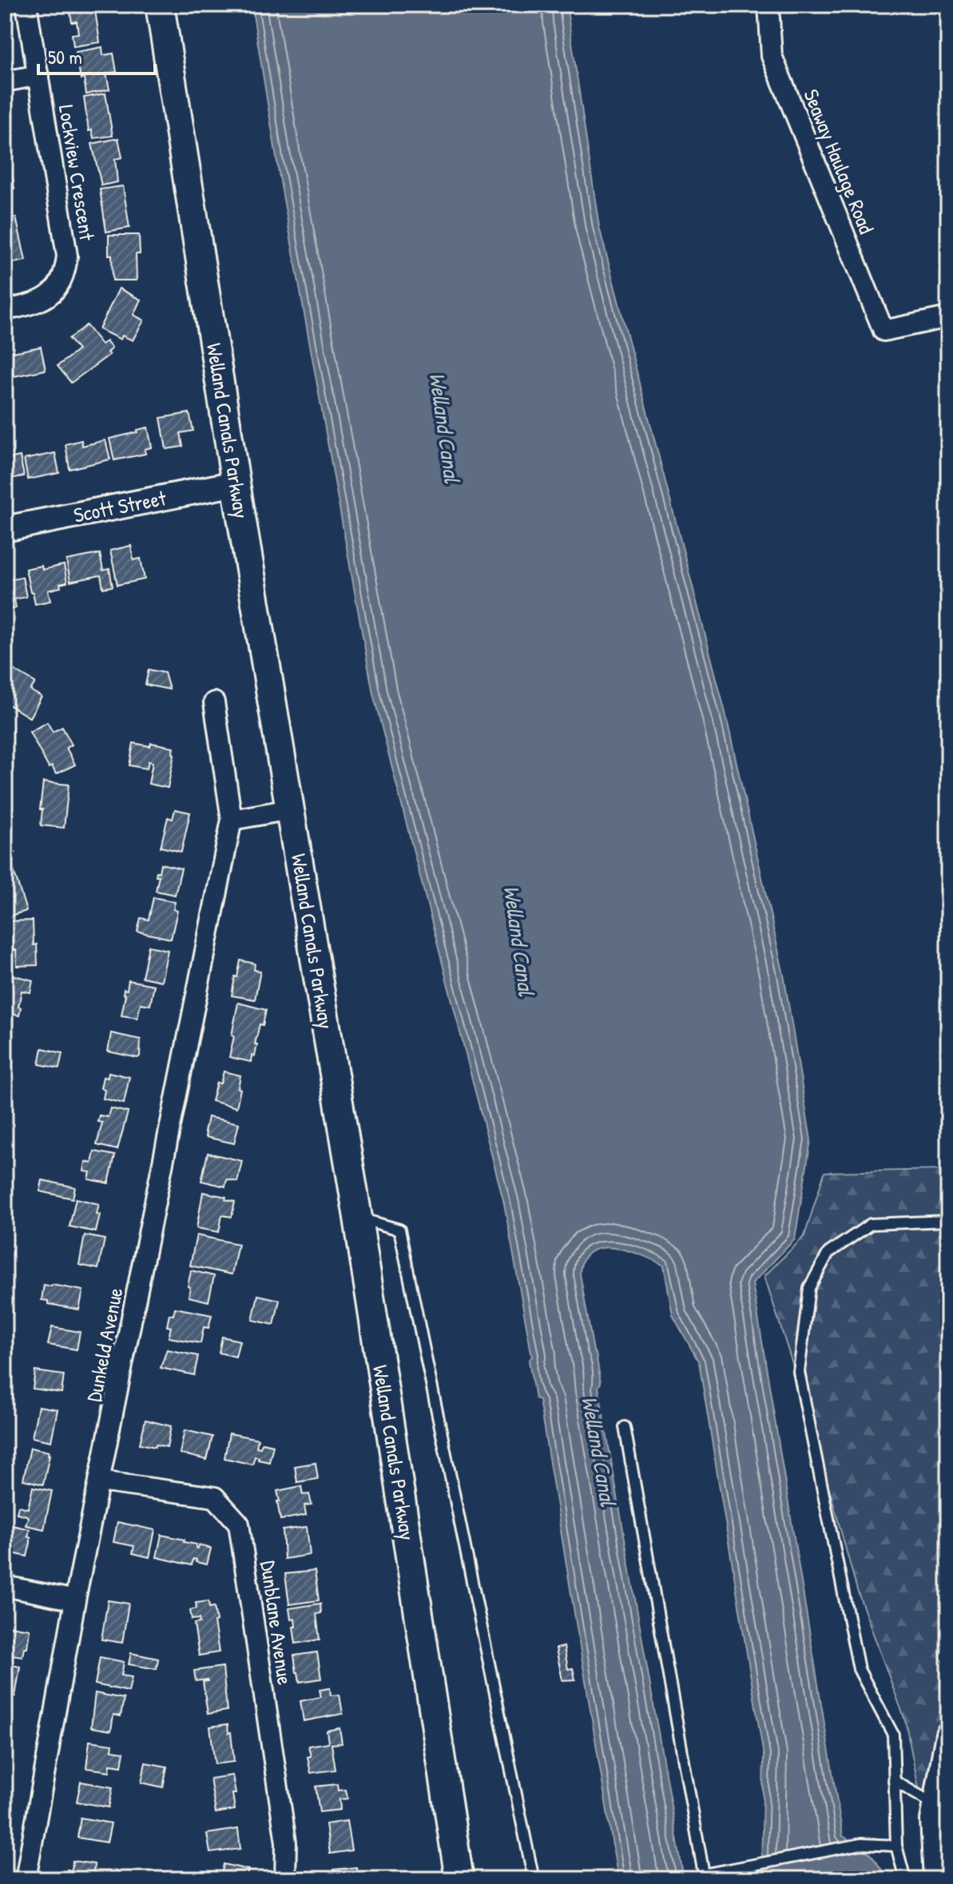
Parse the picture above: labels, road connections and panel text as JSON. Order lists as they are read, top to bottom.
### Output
{
  "streets": {
    "main road": ["Welland Canals Parkway"],
    "street": [
      "Seaway Haulage Road",
      "Lockview Crescent",
      "Scott Street",
      "Dunkeld Avenue",
      "Dunblane Avenue"
    ]
  },
  "crossings": [
    ["Welland Canals Parkway", "Scott Street"],
    ["Dunkeld Avenue", "Dunblane Avenue"]
  ],
  "water": ["Welland Canal"],
  "scale_bar": "50 m"
}
